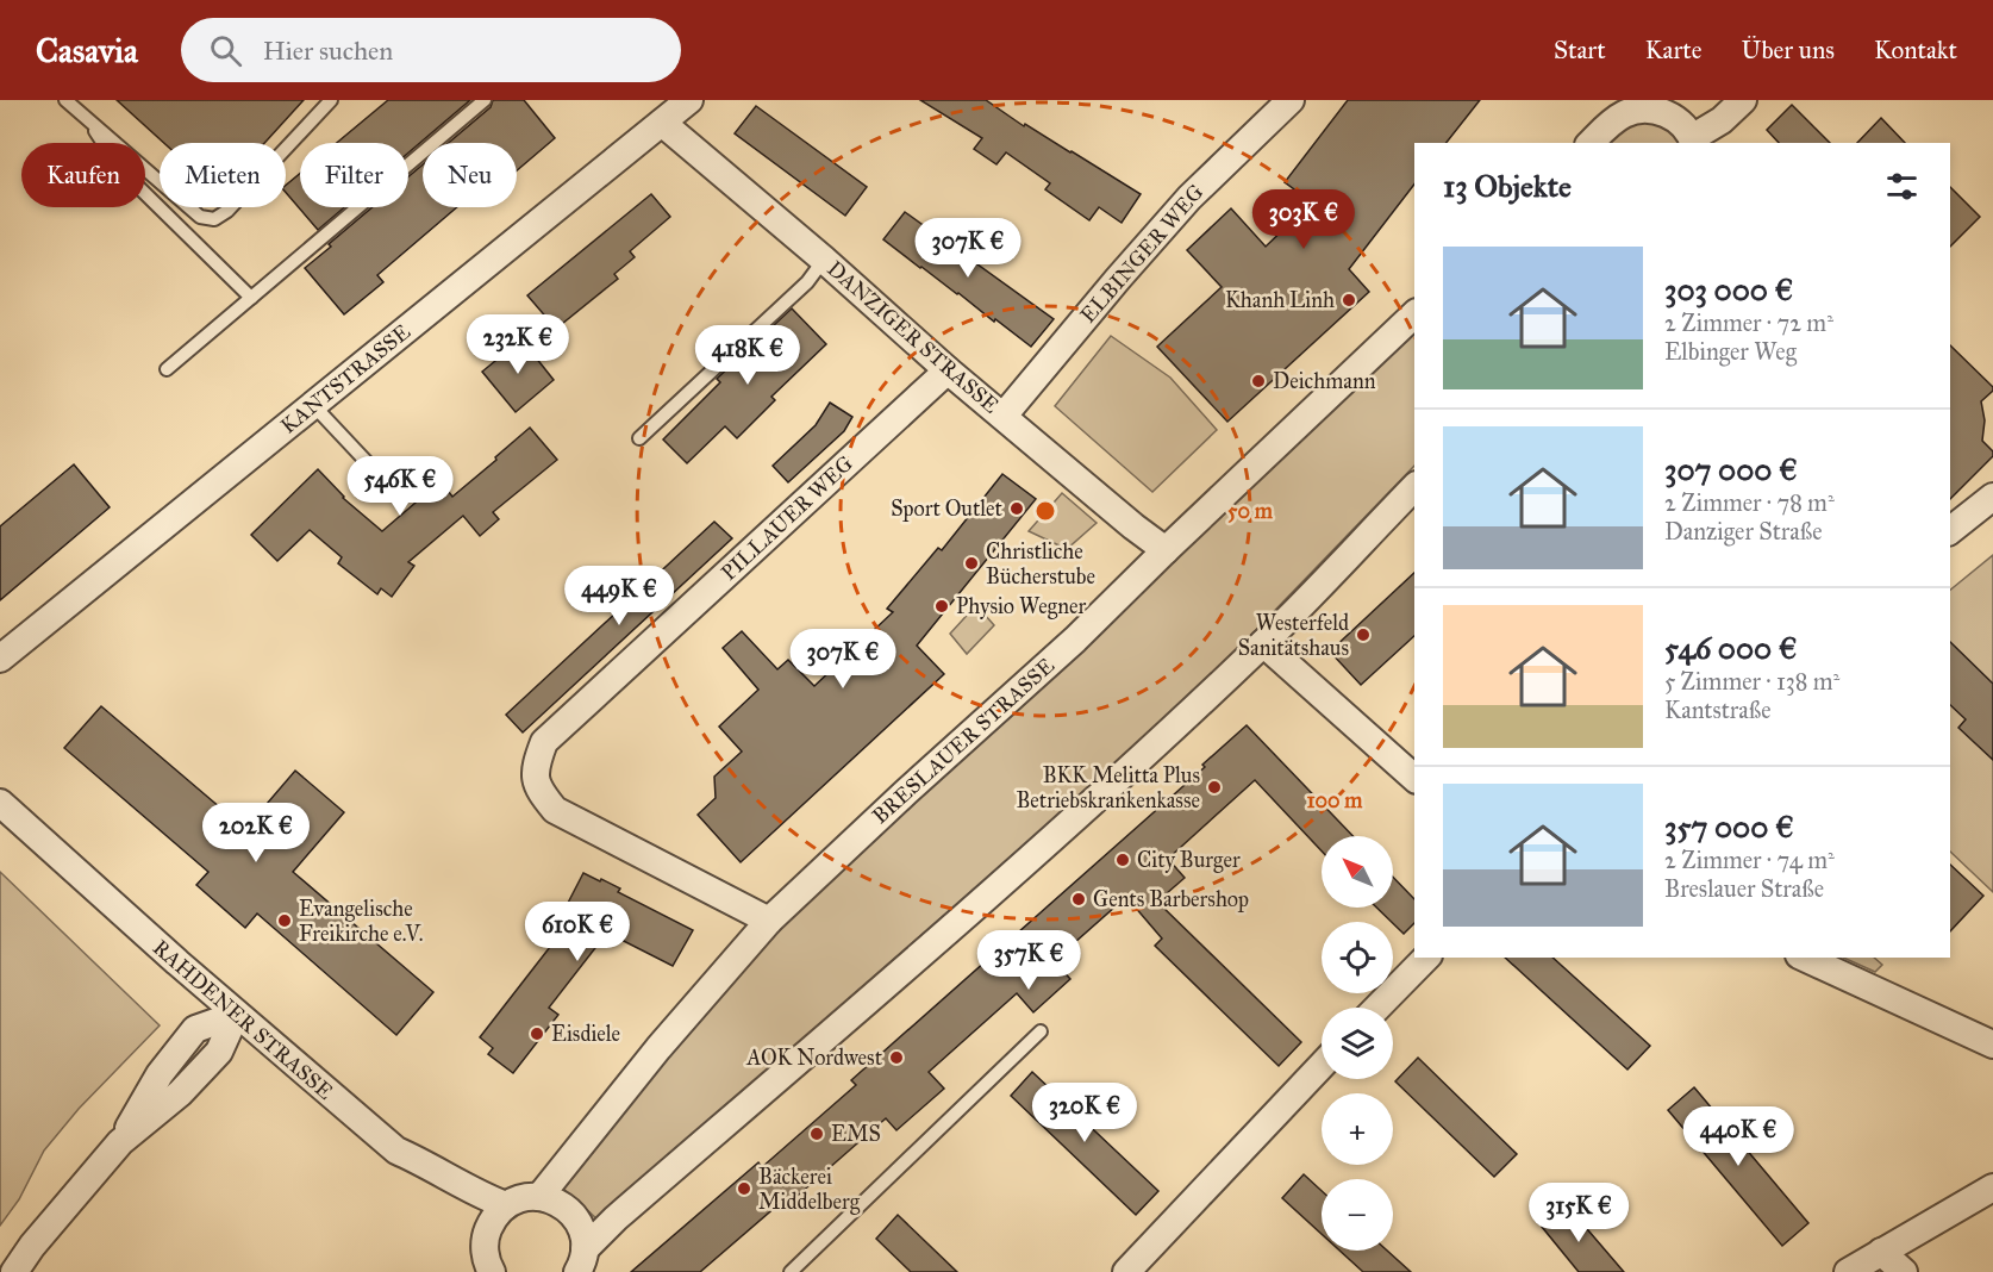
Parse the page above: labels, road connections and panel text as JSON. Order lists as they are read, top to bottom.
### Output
{
  "streets": {
    "street": [
      "ELBINGER WEG",
      "DANZIGER STRASSE",
      "KANTSTRASSE",
      "PILLAUER WEG",
      "BRESLAUER STRASSE",
      "RAHDENER STRASSE"
    ]
  },
  "crossings": [
    ["ELBINGER WEG", "DANZIGER STRASSE"],
    ["DANZIGER STRASSE", "KANTSTRASSE"],
    ["DANZIGER STRASSE", "PILLAUER WEG"],
    ["DANZIGER STRASSE", "BRESLAUER STRASSE"],
    ["PILLAUER WEG", "BRESLAUER STRASSE"]
  ],
  "places": [
    "Khanh Linh",
    "Deichmann",
    "Sport Outlet",
    "Christliche Bücherstube",
    "Physio Wegner",
    "Westerfeld Sanitätshaus",
    "BKK Melitta Plus Betriebskrankenkasse",
    "City Burger",
    "Gents Barbershop",
    "Evangelische Freikirche e.V.",
    "Eisdiele",
    "AOK Nordwest",
    "EMS",
    "Bäckerei Middelberg"
  ],
  "north": "top left",
  "page": {
    "header": "Casavia",
    "search": "Hier suchen",
    "nav": [
      "Start",
      "Karte",
      "Über uns",
      "Kontakt"
    ],
    "chip": [
      "Kaufen",
      "Mieten",
      "Filter",
      "Neu"
    ],
    "heading": "13 Objekte",
    "price": [
      "303K €",
      "307K €",
      "232K €",
      "418K €",
      "546K €",
      "449K €",
      "307K €",
      "202K €",
      "610K €",
      "357K €",
      "320K €",
      "440K €",
      "315K €"
    ],
    "list": [
      {
        "name": "303 000 €",
        "note": "2 Zimmer · 72 m² · Elbinger Weg"
      },
      {
        "name": "307 000 €",
        "note": "2 Zimmer · 78 m² · Danziger Straße"
      },
      {
        "name": "546 000 €",
        "note": "5 Zimmer · 138 m² · Kantstraße"
      },
      {
        "name": "357 000 €",
        "note": "2 Zimmer · 74 m² · Breslauer Straße"
      }
    ],
    "map_buttons": ["+", "−"]
  },
  "rings": ["50 m", "100 m"]
}
